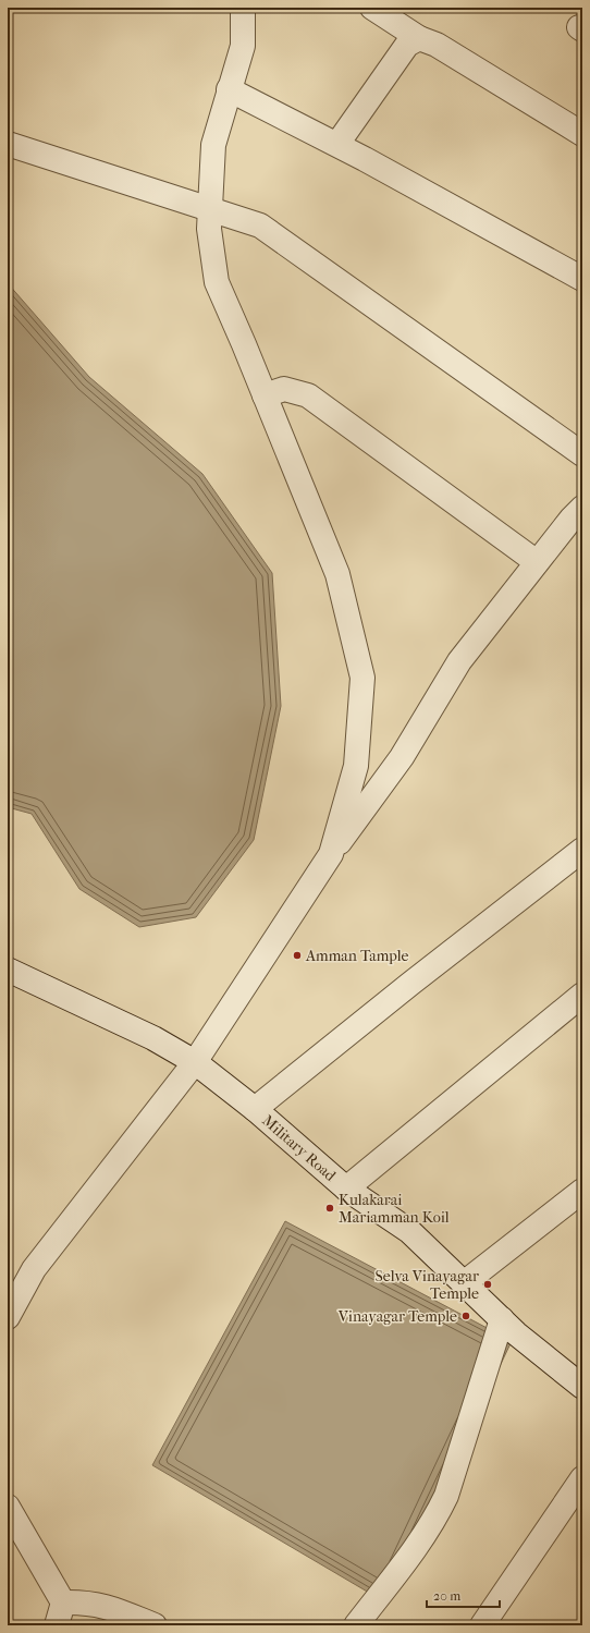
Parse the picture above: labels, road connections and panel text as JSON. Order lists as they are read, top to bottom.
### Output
{
  "streets": {
    "street": ["Military Road"]
  },
  "places": [
    "Amman Tample",
    "Kulakarai Mariamman Koil",
    "Selva Vinayagar Temple",
    "Vinayagar Temple"
  ],
  "scale_bar": "20 m"
}
